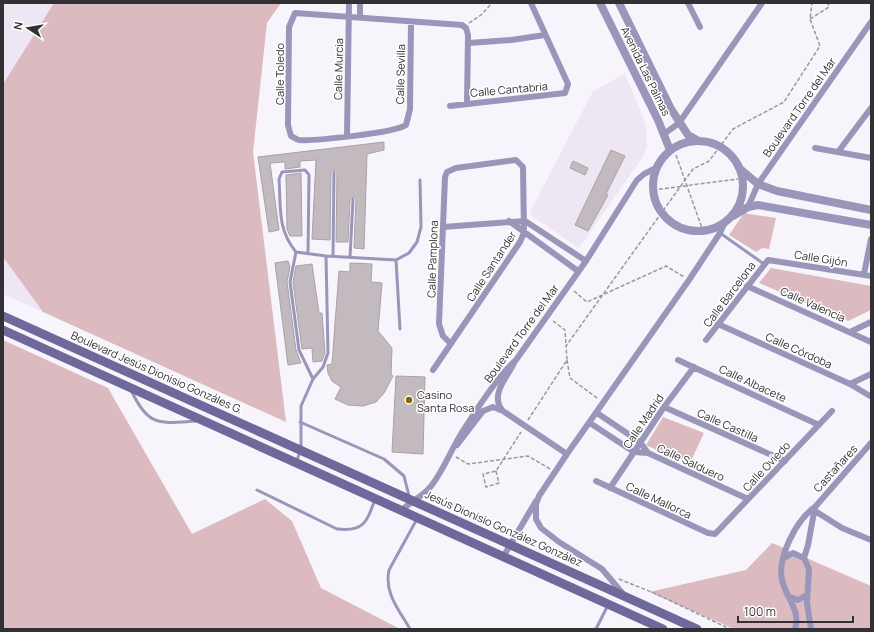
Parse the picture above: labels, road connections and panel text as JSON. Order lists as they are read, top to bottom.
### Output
{
  "streets": {
    "main road": ["Boulevard Jesús Dionisio Gonzáles G.", "Jesús Dionisio González González"],
    "street": [
      "Calle Murcia",
      "Avenida Las Palmas",
      "Calle Toledo",
      "Calle Sevilla",
      "Calle Cantabria",
      "Boulevard Torre del Mar",
      "Calle Gijón",
      "Calle Pamplona",
      "Calle Santander",
      "Calle Barcelona",
      "Calle Valencia",
      "Calle Córdoba",
      "Calle Albacete",
      "Calle Madrid",
      "Calle Castilla",
      "Calle Salduero",
      "Calle Oviedo",
      "Castañares",
      "Calle Mallorca"
    ]
  },
  "crossings": [
    ["Calle Murcia", "Calle Toledo"],
    ["Calle Murcia", "Calle Sevilla"],
    ["Calle Toledo", "Calle Sevilla"],
    ["Boulevard Torre del Mar", "Jesús Dionisio González González"],
    ["Calle Gijón", "Calle Barcelona"],
    ["Calle Pamplona", "Calle Santander"],
    ["Calle Barcelona", "Calle Valencia"],
    ["Calle Barcelona", "Calle Córdoba"],
    ["Boulevard Jesús Dionisio Gonzáles G.", "Jesús Dionisio González González"],
    ["Calle Albacete", "Calle Madrid"],
    ["Calle Albacete", "Calle Oviedo"],
    ["Calle Madrid", "Calle Castilla"],
    ["Calle Madrid", "Calle Salduero"],
    ["Calle Madrid", "Calle Mallorca"],
    ["Calle Castilla", "Calle Oviedo"],
    ["Calle Salduero", "Calle Oviedo"],
    ["Calle Oviedo", "Calle Mallorca"]
  ],
  "places": ["Casino Santa Rosa"],
  "scale_bar": "100 m",
  "north": "left"
}
